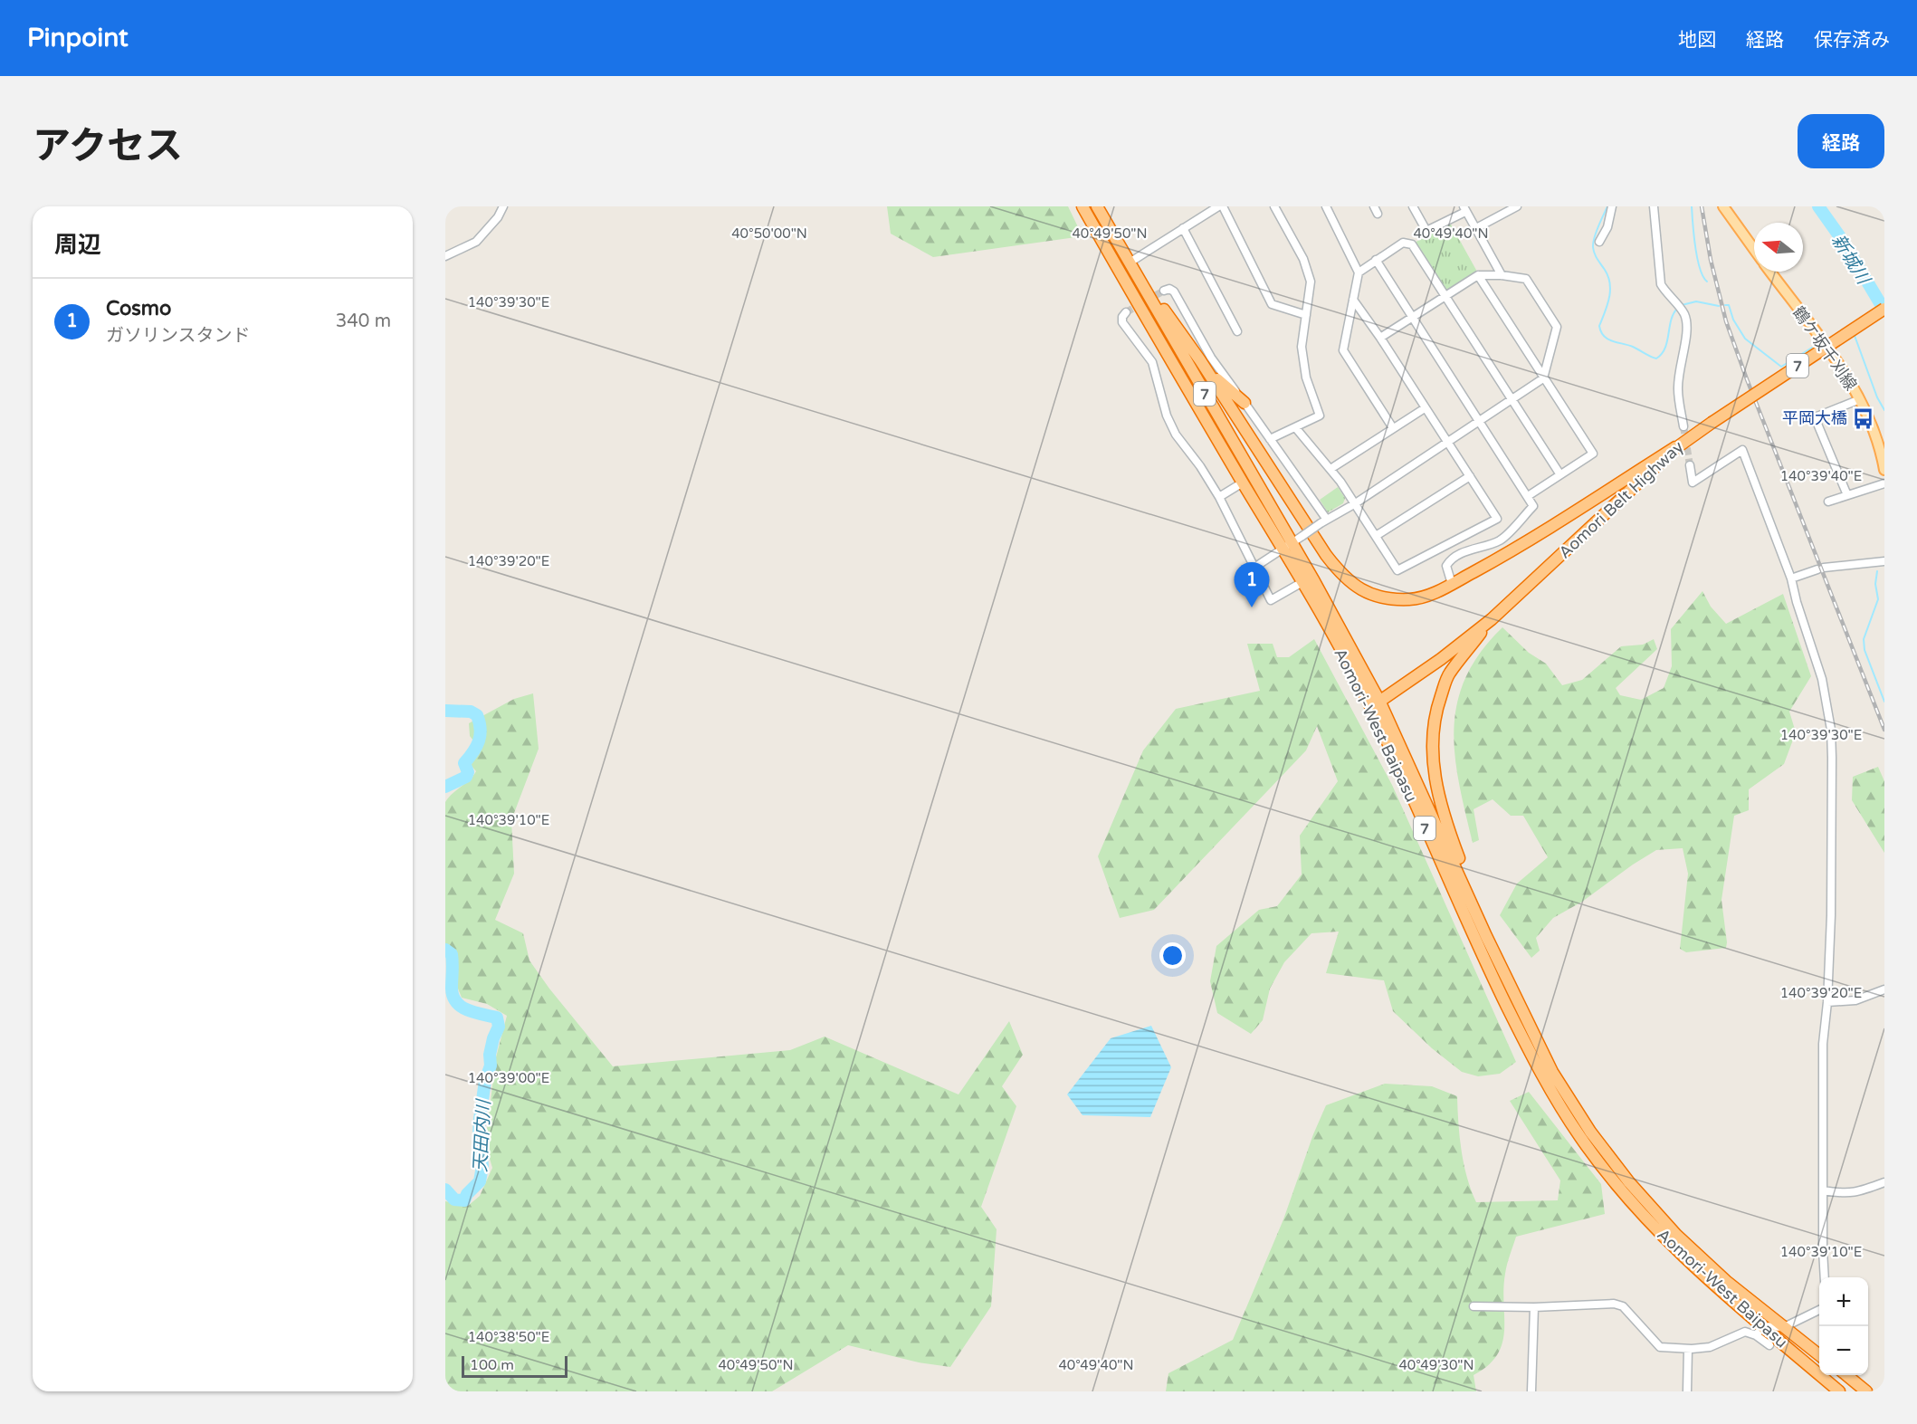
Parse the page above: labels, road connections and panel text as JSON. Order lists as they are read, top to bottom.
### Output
{
  "streets": {
    "highway": ["7", "Aomori Belt Highway", "Aomori-West Baipasu"],
    "main road": ["鶴ケ坂千刈線"]
  },
  "crossings": [
    ["Aomori Belt Highway", "Aomori-West Baipasu"]
  ],
  "water": ["新城川", "天田内川"],
  "places": {
    "bus stop": ["平岡大橋"]
  },
  "scale_bar": "100 m",
  "north": "left",
  "page": {
    "header": "Pinpoint",
    "nav": ["地図", "経路", "保存済み"],
    "title": "アクセス",
    "buttons": "経路",
    "heading": "周辺",
    "list": [
      {
        "mark": "1",
        "name": "Cosmo",
        "note": "ガソリンスタンド",
        "value": "340 m"
      }
    ],
    "pins": "1",
    "map_buttons": ["+", "−"],
    "scale": "100 m"
  },
  "coordinates": [
    "40°50'00\"N",
    "40°49'50\"N",
    "40°49'40\"N",
    "140°39'30\"E",
    "140°39'40\"E",
    "140°39'20\"E",
    "140°39'10\"E",
    "140°39'00\"E",
    "140°38'50\"E",
    "40°49'30\"N"
  ]
}
